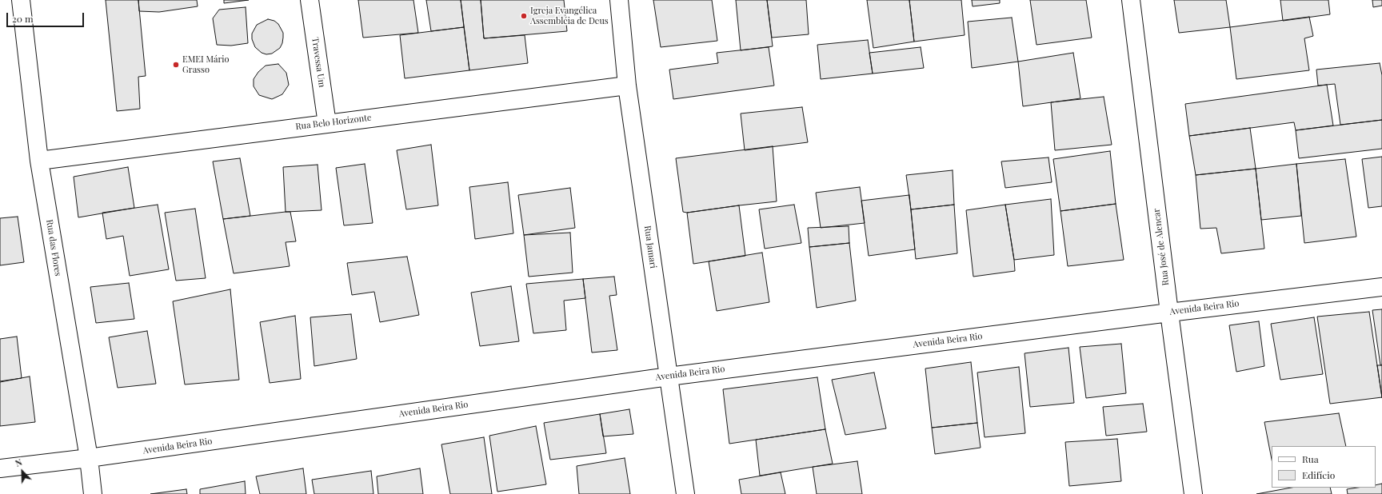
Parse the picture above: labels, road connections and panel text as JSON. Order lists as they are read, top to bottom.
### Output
{
  "streets": {
    "street": [
      "Travessa Um",
      "Rua Belo Horizonte",
      "Rua Jamari",
      "Rua José de Alencar",
      "Rua das Flores",
      "Avenida Beira Rio"
    ]
  },
  "crossings": [
    ["Travessa Um", "Rua Belo Horizonte"],
    ["Rua Belo Horizonte", "Rua Jamari"],
    ["Rua Belo Horizonte", "Rua das Flores"],
    ["Rua Jamari", "Avenida Beira Rio"],
    ["Rua José de Alencar", "Avenida Beira Rio"],
    ["Rua das Flores", "Avenida Beira Rio"]
  ],
  "places": ["Igreja Evangélica Assembléia de Deus", "EMEI Mário Grasso"],
  "legend": ["Rua", "Edifício"],
  "scale_bar": "20 m",
  "north": "top left"
}
